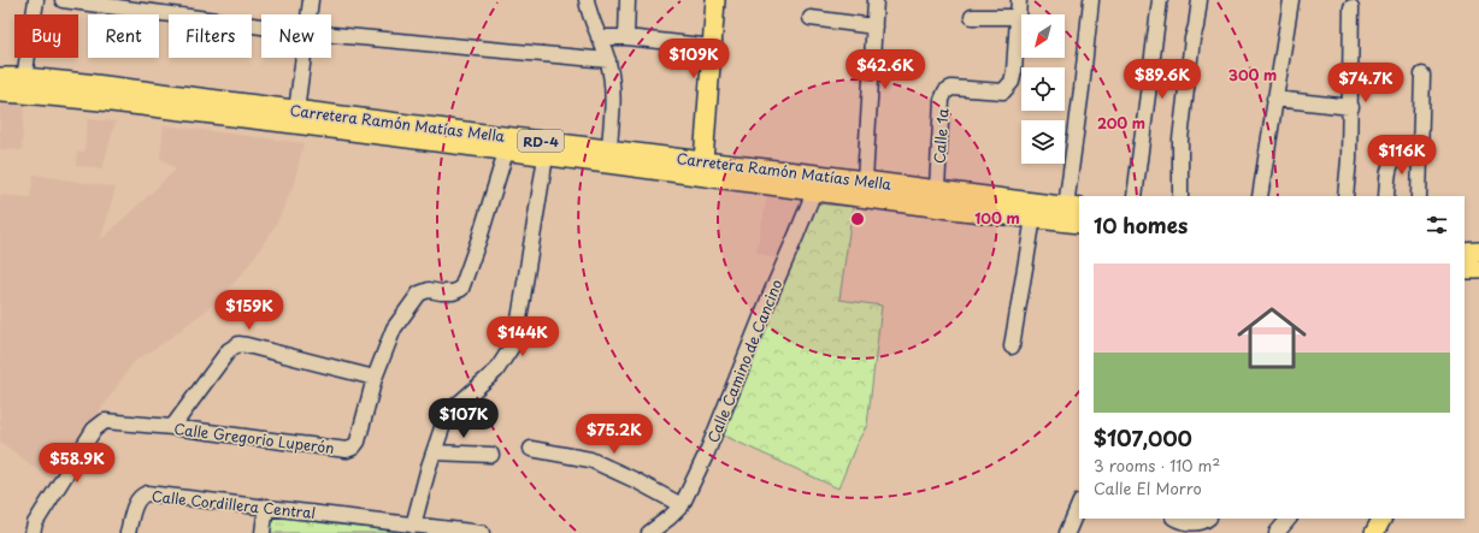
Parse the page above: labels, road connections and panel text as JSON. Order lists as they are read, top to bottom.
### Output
{
  "streets": {
    "main road": ["Carretera Ramón Matías Mella", "RD-4"],
    "street": [
      "Calle 1a",
      "Calle Camino de Cancino",
      "Calle Gregorio Luperón",
      "Calle Cordillera Central"
    ]
  },
  "crossings": [
    ["Carretera Ramón Matías Mella", "Calle 1a"],
    ["Carretera Ramón Matías Mella", "Calle Camino de Cancino"],
    ["Carretera Ramón Matías Mella", "Calle Gregorio Luperón"]
  ],
  "north": "bottom left",
  "page": {
    "chip": [
      "Buy",
      "Rent",
      "Filters",
      "New"
    ],
    "price": [
      "$109K",
      "$42.6K",
      "$89.6K",
      "$74.7K",
      "$116K",
      "$159K",
      "$144K",
      "$107K",
      "$75.2K",
      "$58.9K"
    ],
    "heading": "10 homes",
    "list": [
      {
        "name": "$107,000",
        "note": "3 rooms · 110 m² · Calle El Morro"
      }
    ]
  },
  "rings": ["300 m", "200 m", "100 m"]
}
